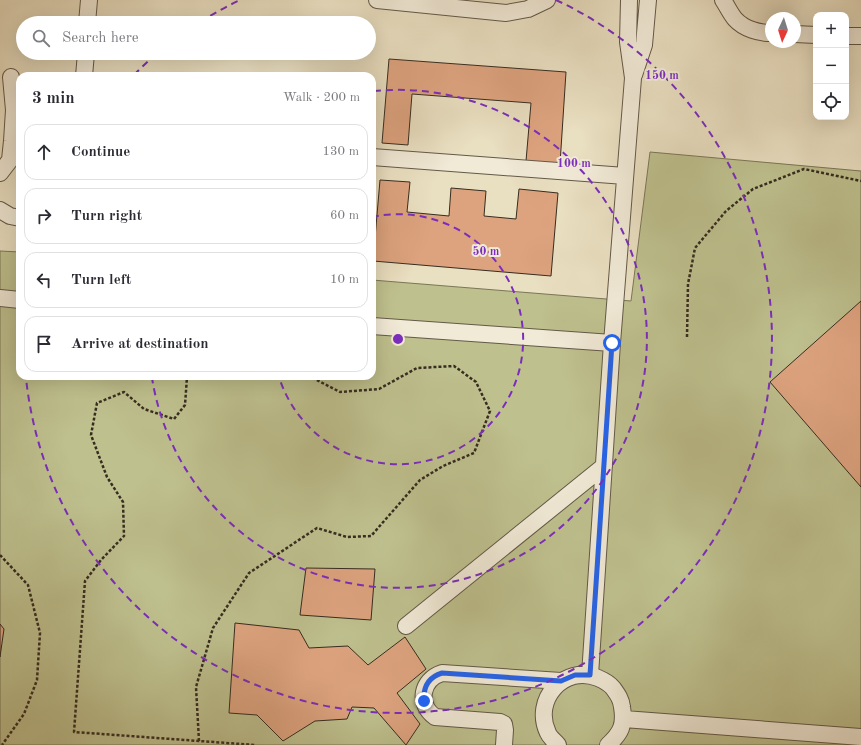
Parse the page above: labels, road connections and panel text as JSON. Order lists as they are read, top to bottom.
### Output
{
  "north": "bottom",
  "page": {
    "map_buttons": ["+", "−"],
    "search": "Search here",
    "heading": ["3 min", "Walk · 200 m"],
    "list": [
      ["Continue", "130 m"],
      ["Turn right", "60 m"],
      ["Turn left", "10 m"],
      "Arrive at destination"
    ]
  },
  "rings": ["150 m", "100 m", "50 m"]
}
